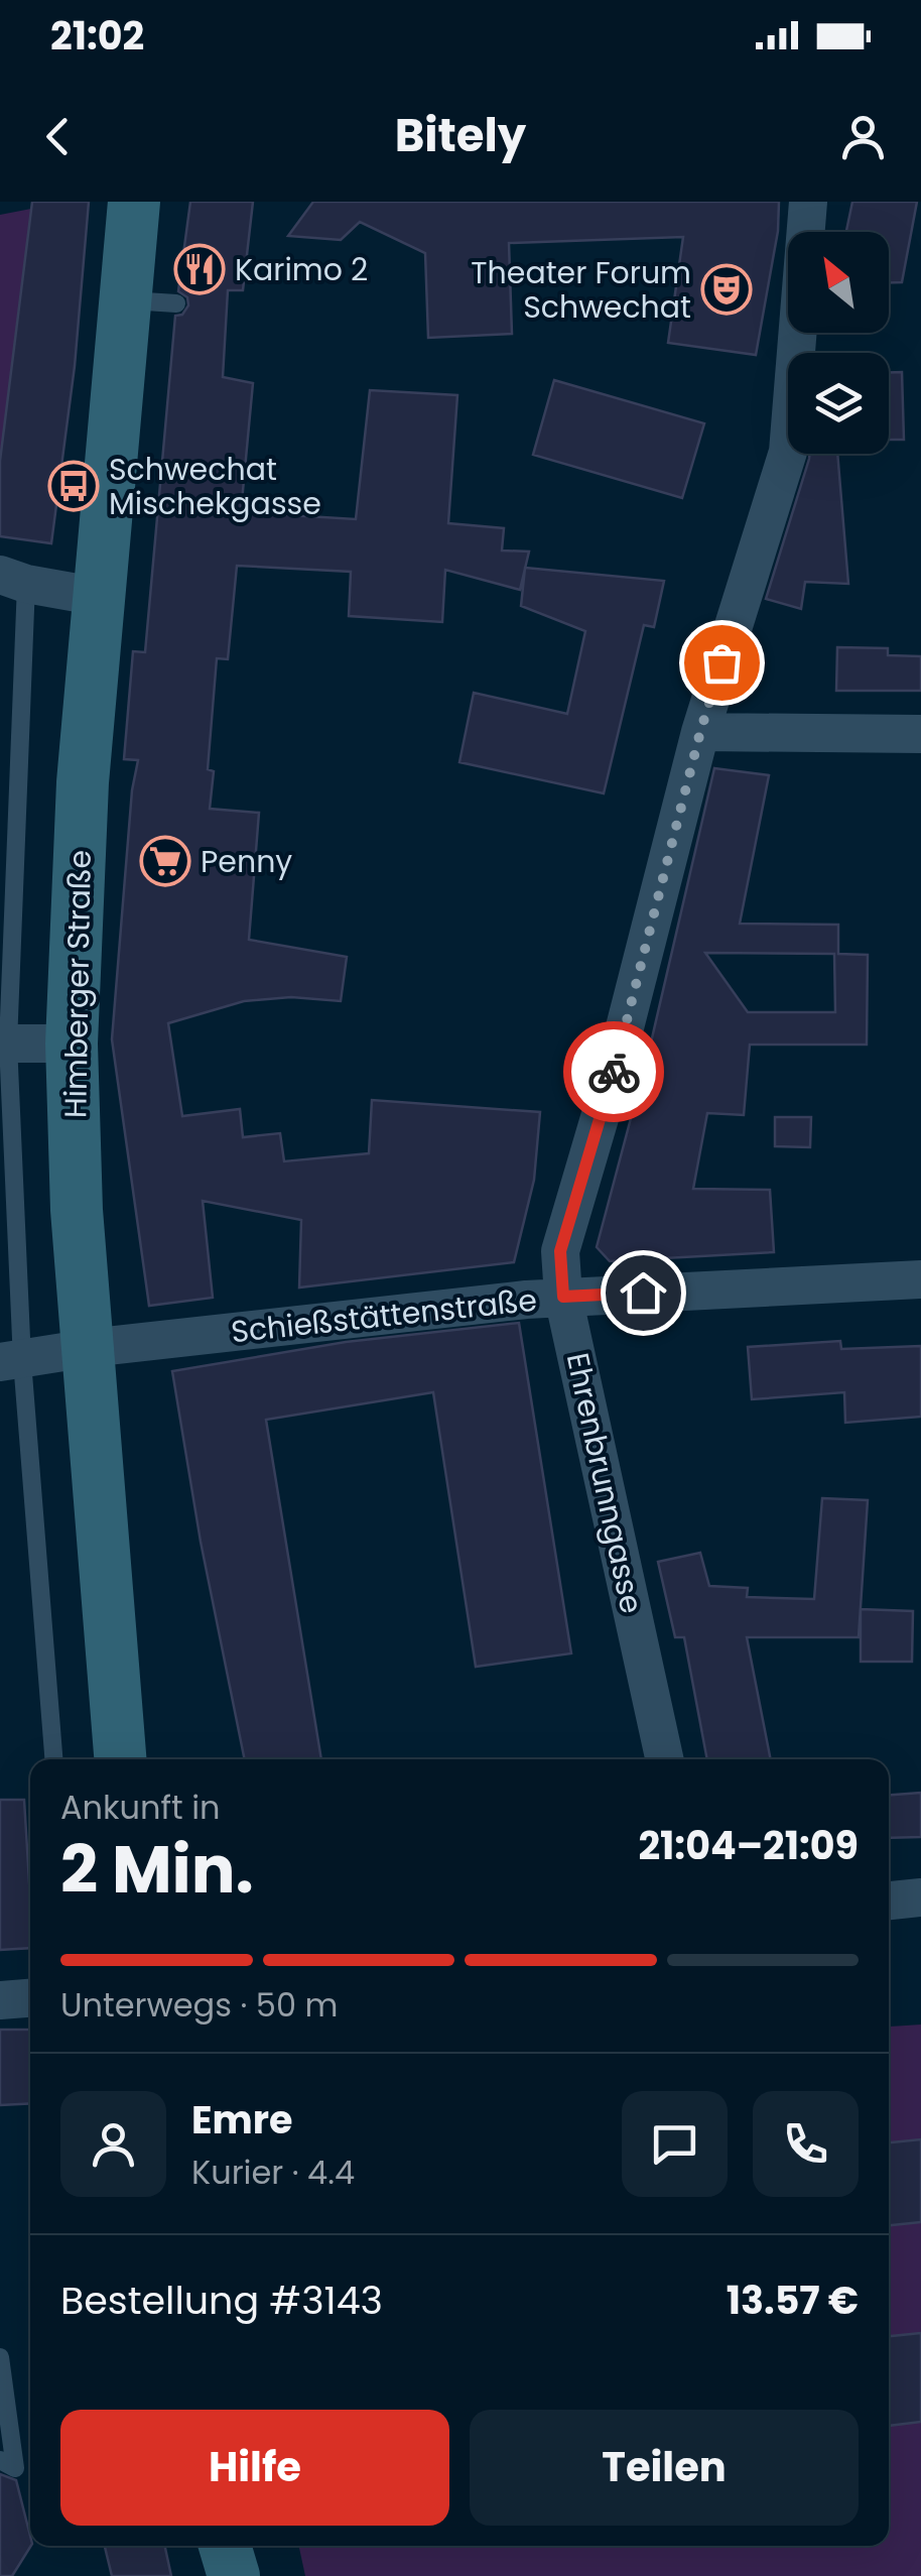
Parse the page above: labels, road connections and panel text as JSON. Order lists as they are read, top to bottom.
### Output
{
  "streets": {
    "main road": ["Himberger Straße"],
    "street": ["Schießstättenstraße", "Ehrenbrunngasse"]
  },
  "crossings": [
    ["Himberger Straße", "Schießstättenstraße"],
    ["Schießstättenstraße", "Ehrenbrunngasse"]
  ],
  "places": {
    "restaurant": ["Karimo 2"],
    "theatre": ["Theater Forum Schwechat"],
    "bus stop": ["Schwechat Mischekgasse"],
    "supermarket": ["Penny"]
  },
  "north": "top left",
  "page": {
    "status": "21:02",
    "header": "Bitely",
    "heading": ["2 Min.", "Ankunft in", "21:04–21:09"],
    "panel": [
      "Emre",
      "Kurier · 4.4",
      "Bestellung #3143",
      "13.57 €"
    ],
    "bar": "Unterwegs · 50 m",
    "buttons": ["Hilfe", "Teilen"]
  }
}
